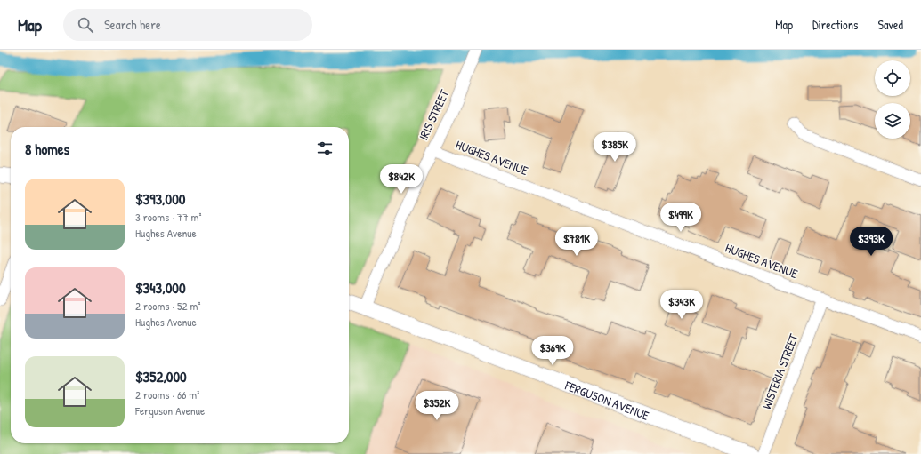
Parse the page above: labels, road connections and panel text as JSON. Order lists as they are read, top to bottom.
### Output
{
  "streets": {
    "street": [
      "IRIS STREET",
      "HUGHES AVENUE",
      "WISTERIA STREET",
      "FERGUSON AVENUE"
    ]
  },
  "crossings": [
    ["IRIS STREET", "HUGHES AVENUE"],
    ["IRIS STREET", "FERGUSON AVENUE"],
    ["HUGHES AVENUE", "WISTERIA STREET"]
  ],
  "page": {
    "header": "Map",
    "search": "Search here",
    "nav": ["Map", "Directions", "Saved"],
    "heading": "8 homes",
    "price": [
      "$385K",
      "$842K",
      "$499K",
      "$781K",
      "$393K",
      "$343K",
      "$369K",
      "$352K"
    ],
    "list": [
      {
        "name": "$393,000",
        "note": "3 rooms · 77 m² · Hughes Avenue"
      },
      {
        "name": "$343,000",
        "note": "2 rooms · 52 m² · Hughes Avenue"
      },
      {
        "name": "$352,000",
        "note": "2 rooms · 66 m² · Ferguson Avenue"
      }
    ]
  }
}
